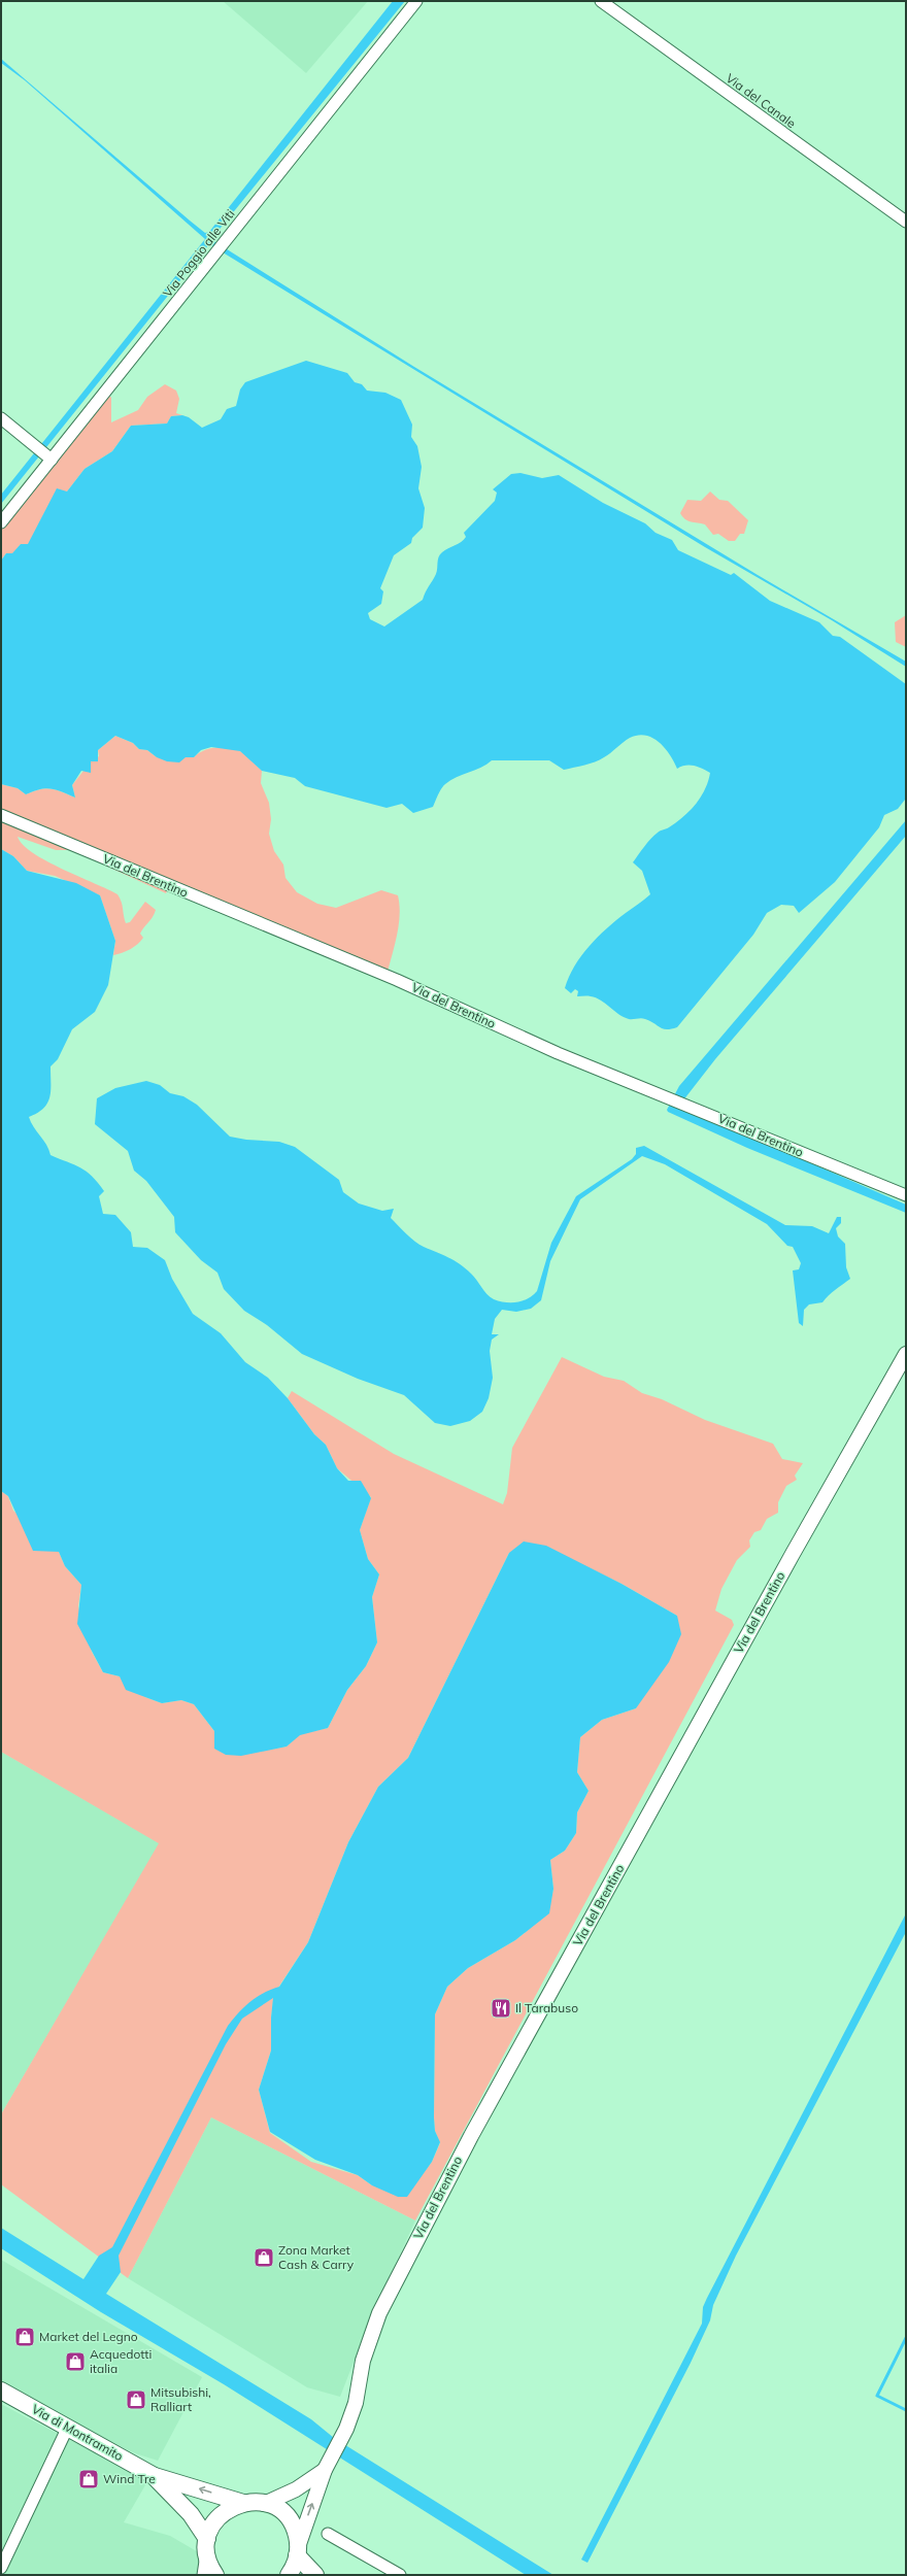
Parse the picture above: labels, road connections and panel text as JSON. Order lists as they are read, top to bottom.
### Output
{
  "streets": {
    "main road": ["Via di Montramito"],
    "street": ["Via del Canale", "Via Poggio alle Viti", "Via del Brentino"]
  },
  "crossings": [
    ["Via del Brentino", "Via di Montramito"]
  ],
  "places": {
    "restaurant": ["Il Tarabuso"],
    "shop": [
      "Zona Market Cash & Carry",
      "Market del Legno",
      "Acquedotti italia",
      "Mitsubishi, Ralliart",
      "Wind Tre"
    ]
  }
}
